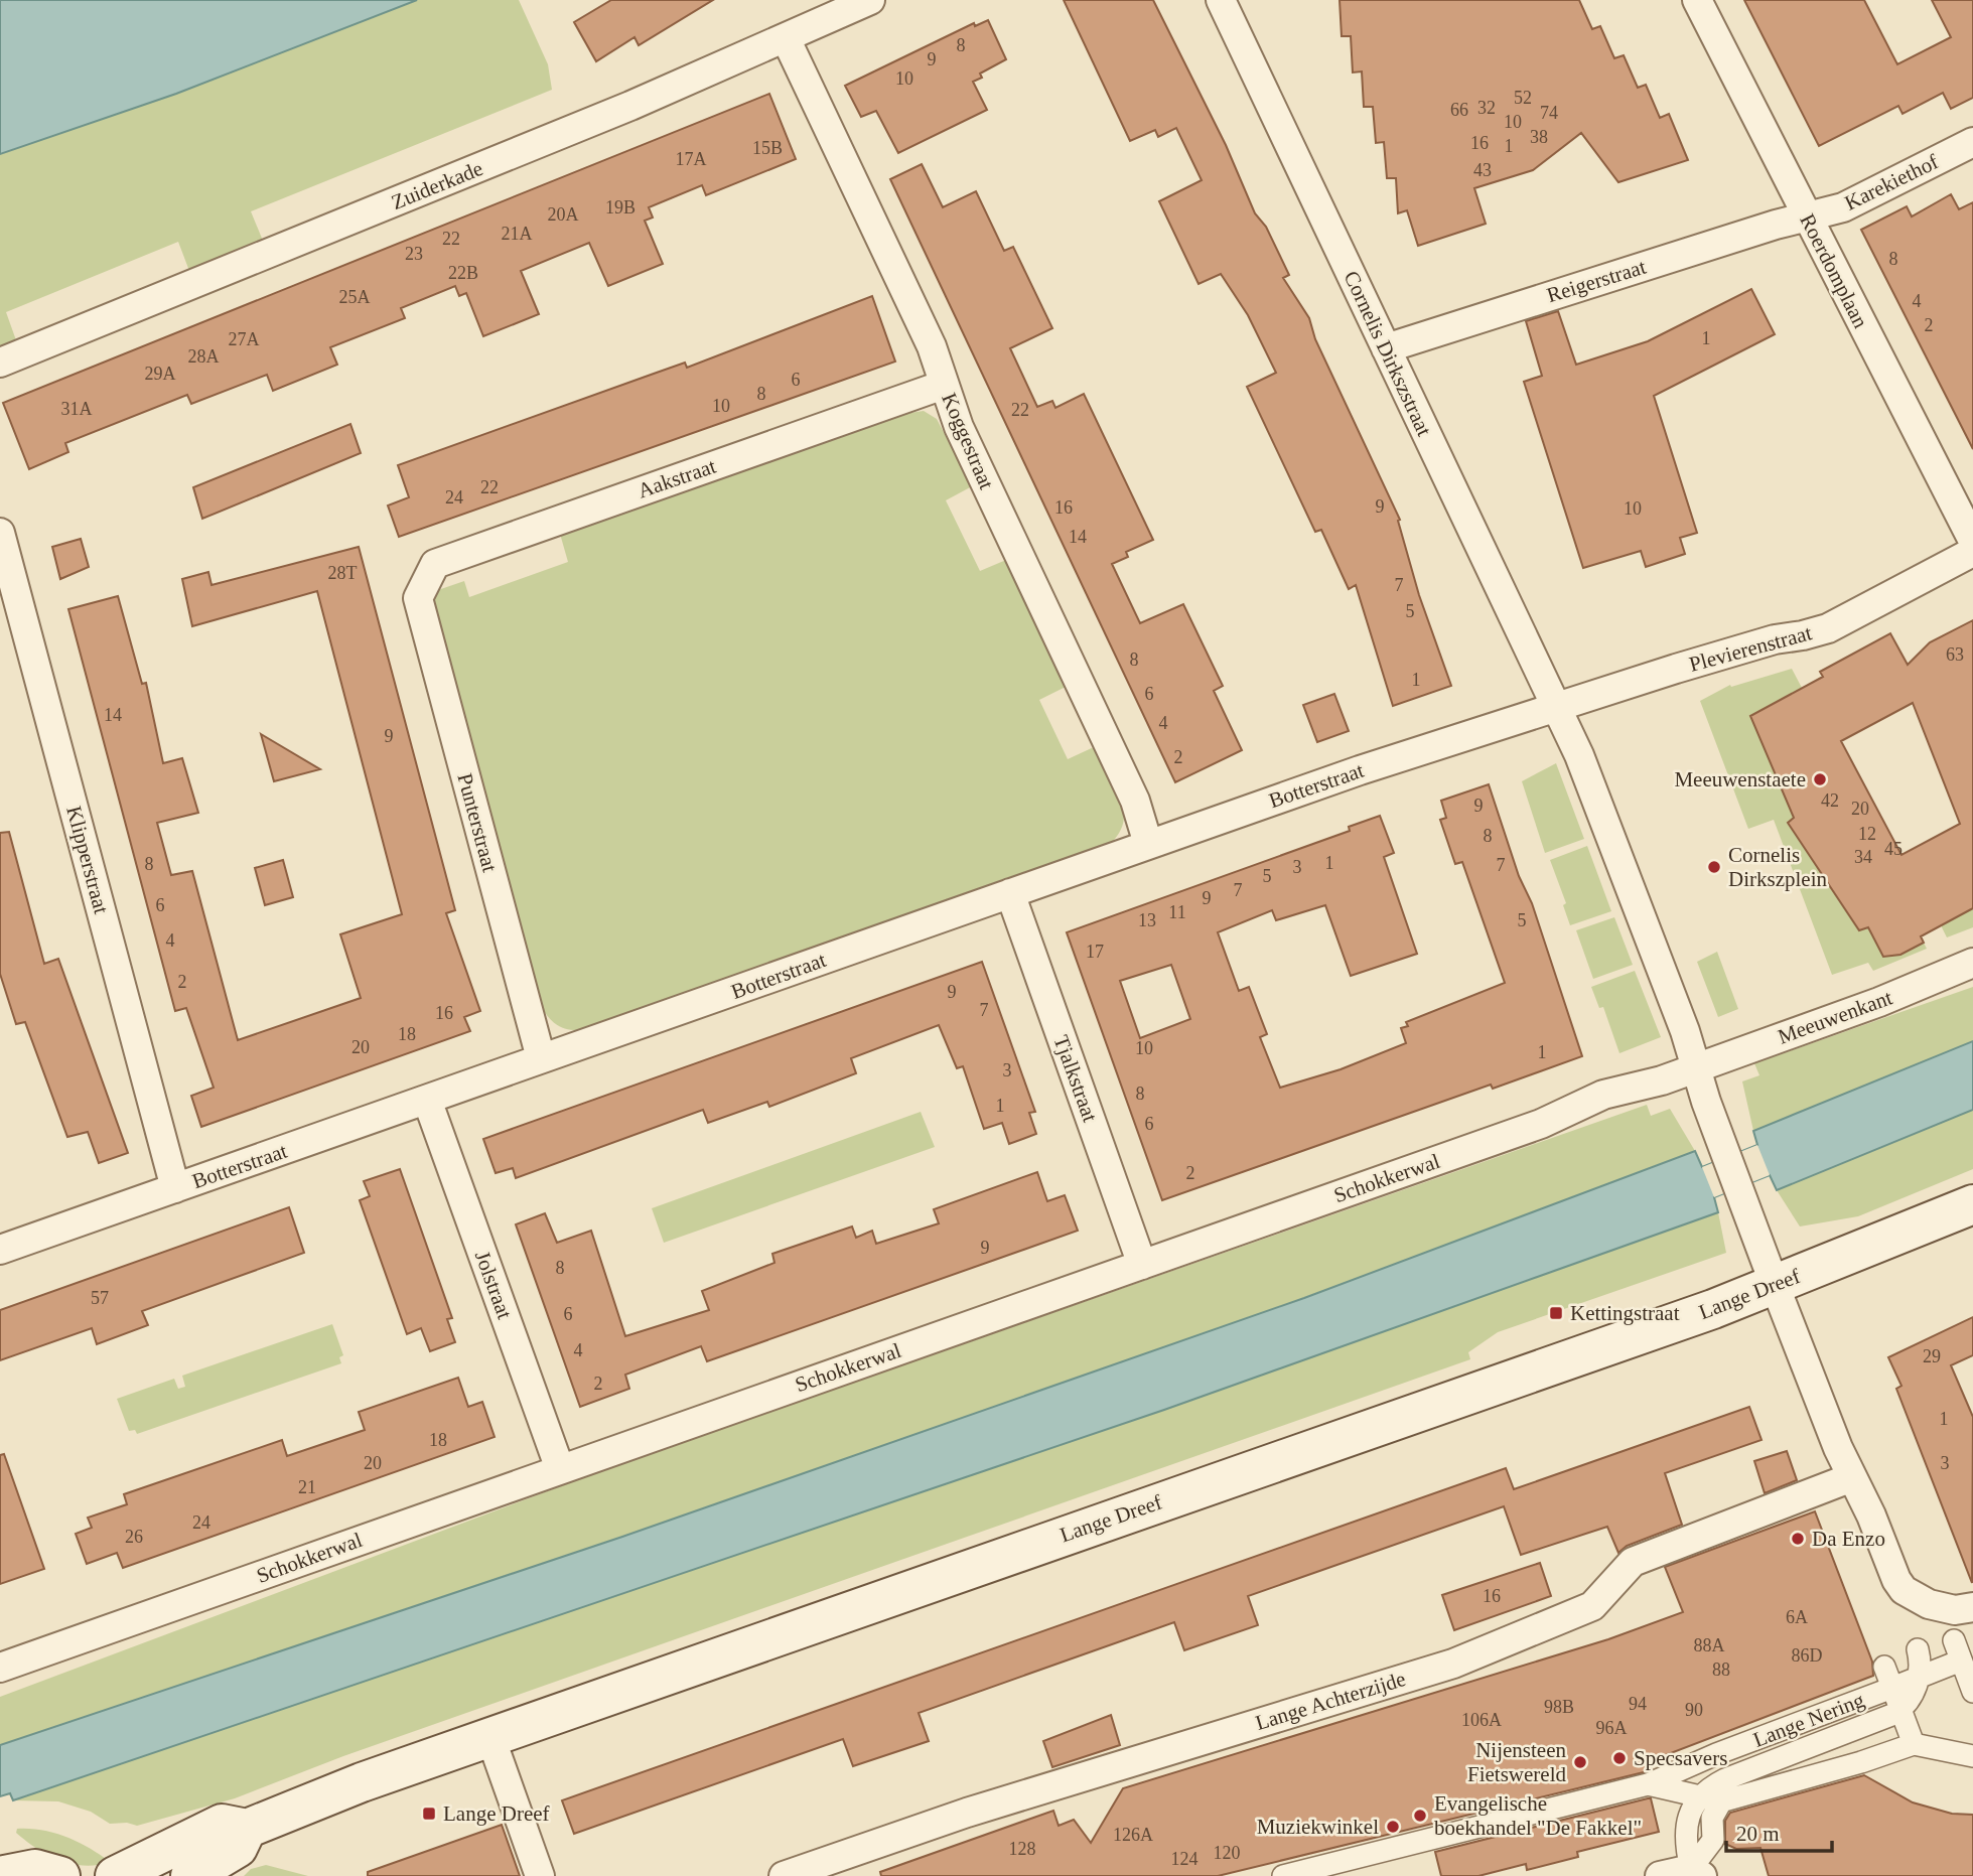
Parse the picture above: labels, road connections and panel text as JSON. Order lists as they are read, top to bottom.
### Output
{
  "streets": {
    "main road": ["Lange Dreef"],
    "street": [
      "Karekiethof",
      "Zuiderkade",
      "Roerdomplaan",
      "Reigerstraat",
      "Cornelis Dirkszstraat",
      "Koggestraat",
      "Aakstraat",
      "Plevierenstraat",
      "Botterstraat",
      "Punterstraat",
      "Klipperstraat",
      "Meeuwenkant",
      "Tjalkstraat",
      "Schokkerwal",
      "Jolstraat",
      "Lange Achterzijde",
      "Lange Nering"
    ]
  },
  "crossings": [
    ["Karekiethof", "Roerdomplaan"],
    ["Karekiethof", "Reigerstraat"],
    ["Zuiderkade", "Koggestraat"],
    ["Roerdomplaan", "Reigerstraat"],
    ["Reigerstraat", "Cornelis Dirkszstraat"],
    ["Cornelis Dirkszstraat", "Plevierenstraat"],
    ["Cornelis Dirkszstraat", "Botterstraat"],
    ["Koggestraat", "Aakstraat"],
    ["Koggestraat", "Botterstraat"],
    ["Aakstraat", "Punterstraat"],
    ["Plevierenstraat", "Botterstraat"],
    ["Botterstraat", "Punterstraat"],
    ["Botterstraat", "Klipperstraat"],
    ["Botterstraat", "Tjalkstraat"],
    ["Botterstraat", "Jolstraat"],
    ["Meeuwenkant", "Schokkerwal"],
    ["Tjalkstraat", "Schokkerwal"],
    ["Schokkerwal", "Jolstraat"]
  ],
  "places": {
    "other": [
      "Meeuwenstaete",
      "Cornelis Dirkszplein",
      "Da Enzo",
      "Specsavers",
      "Nijensteen Fietswereld",
      "Evangelische boekhandel \"De Fakkel\"",
      "Muziekwinkel"
    ],
    "transit": ["Kettingstraat", "Lange Dreef"]
  },
  "house_numbers": [
    "8",
    "9",
    "10",
    "52",
    "32",
    "66",
    "74",
    "10",
    "38",
    "16",
    "1",
    "15B",
    "17A",
    "43",
    "19B",
    "20A",
    "21A",
    "22",
    "23",
    "8",
    "22B",
    "25A",
    "4",
    "2",
    "1",
    "27A",
    "28A",
    "29A",
    "6",
    "8",
    "10",
    "31A",
    "22",
    "22",
    "24",
    "9",
    "16",
    "10",
    "14",
    "28T",
    "7",
    "5",
    "63",
    "8",
    "1",
    "6",
    "14",
    "4",
    "9",
    "2",
    "42",
    "9",
    "20",
    "12",
    "8",
    "45",
    "34",
    "1",
    "8",
    "7",
    "3",
    "5",
    "7",
    "9",
    "6",
    "11",
    "13",
    "5",
    "4",
    "17",
    "2",
    "9",
    "7",
    "16",
    "18",
    "20",
    "10",
    "1",
    "3",
    "8",
    "1",
    "6",
    "2",
    "9",
    "8",
    "57",
    "6",
    "4",
    "29",
    "2",
    "1",
    "18",
    "20",
    "3",
    "21",
    "24",
    "26",
    "16",
    "6A",
    "88A",
    "86D",
    "88",
    "94",
    "98B",
    "90",
    "106A",
    "96A",
    "126A",
    "128",
    "120",
    "124"
  ],
  "scale_bar": "20 m"
}
